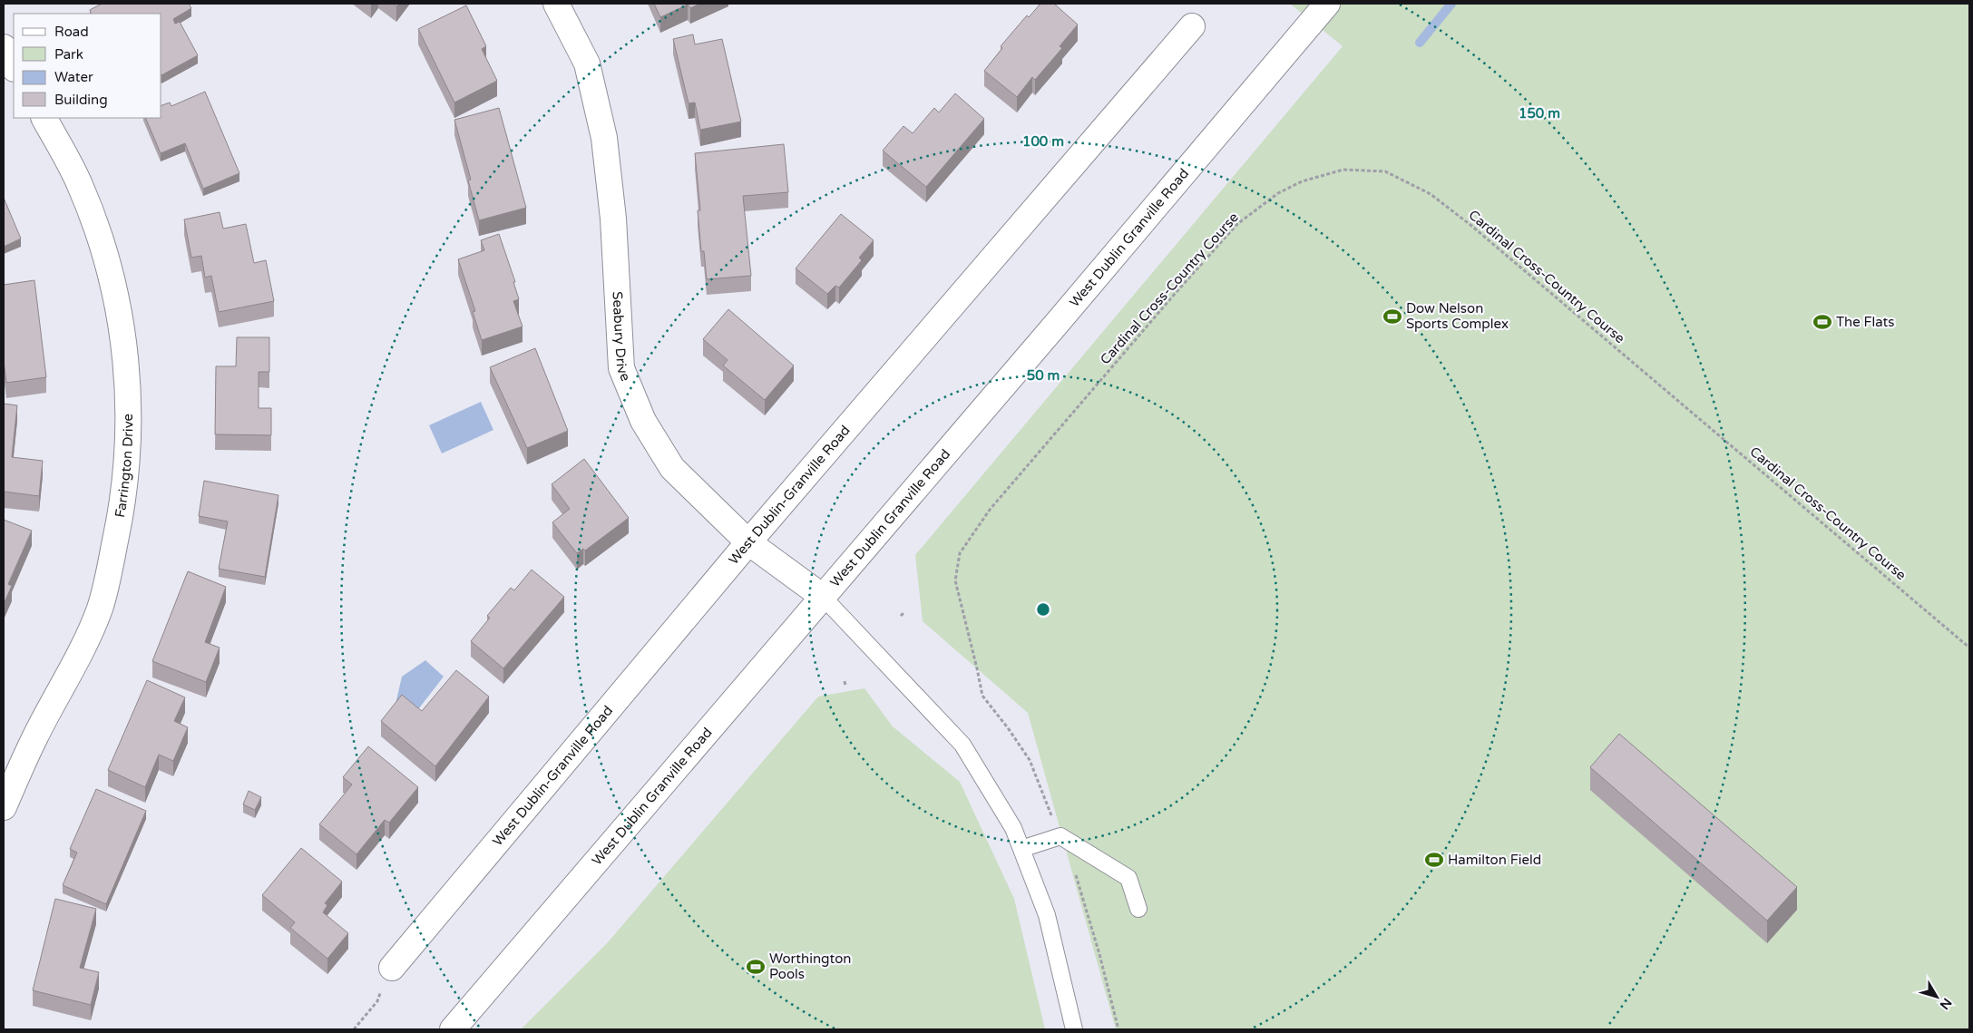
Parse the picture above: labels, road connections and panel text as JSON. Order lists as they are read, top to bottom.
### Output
{
  "streets": {
    "street": [
      "West Dublin Granville Road",
      "Seabury Drive",
      "Farrington Drive",
      "West Dublin-Granville Road"
    ],
    "path": ["Cardinal Cross-Country Course"]
  },
  "crossings": [
    ["West Dublin Granville Road", "Seabury Drive"],
    ["Seabury Drive", "West Dublin-Granville Road"]
  ],
  "places": {
    "sports": [
      "Dow Nelson Sports Complex",
      "The Flats",
      "Hamilton Field",
      "Worthington Pools"
    ]
  },
  "legend": [
    "Road",
    "Park",
    "Water",
    "Building"
  ],
  "north": "bottom right",
  "rings": ["150 m", "100 m", "50 m"]
}
